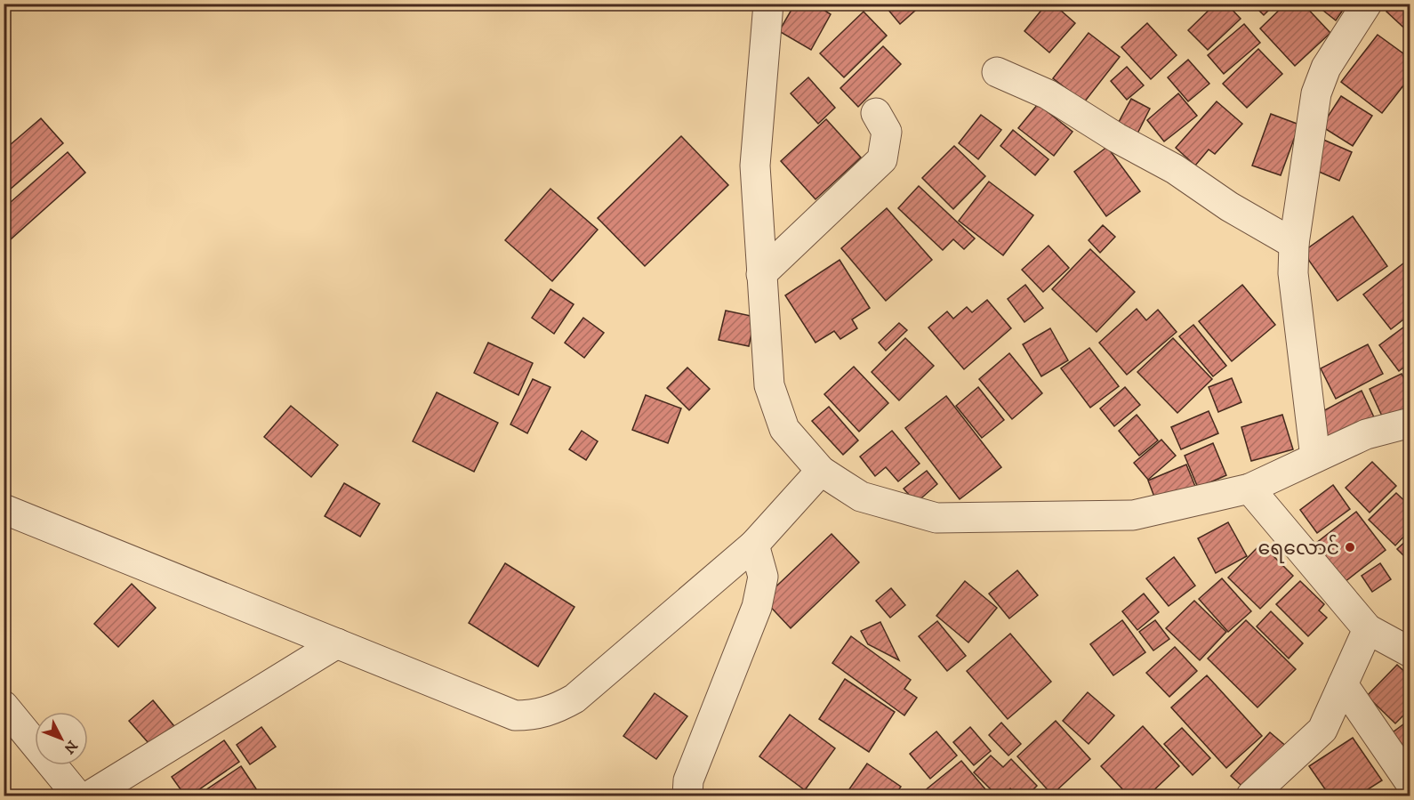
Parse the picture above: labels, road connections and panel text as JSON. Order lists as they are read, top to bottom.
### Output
{
  "places": ["ရေလောင်"],
  "north": "bottom right"
}
